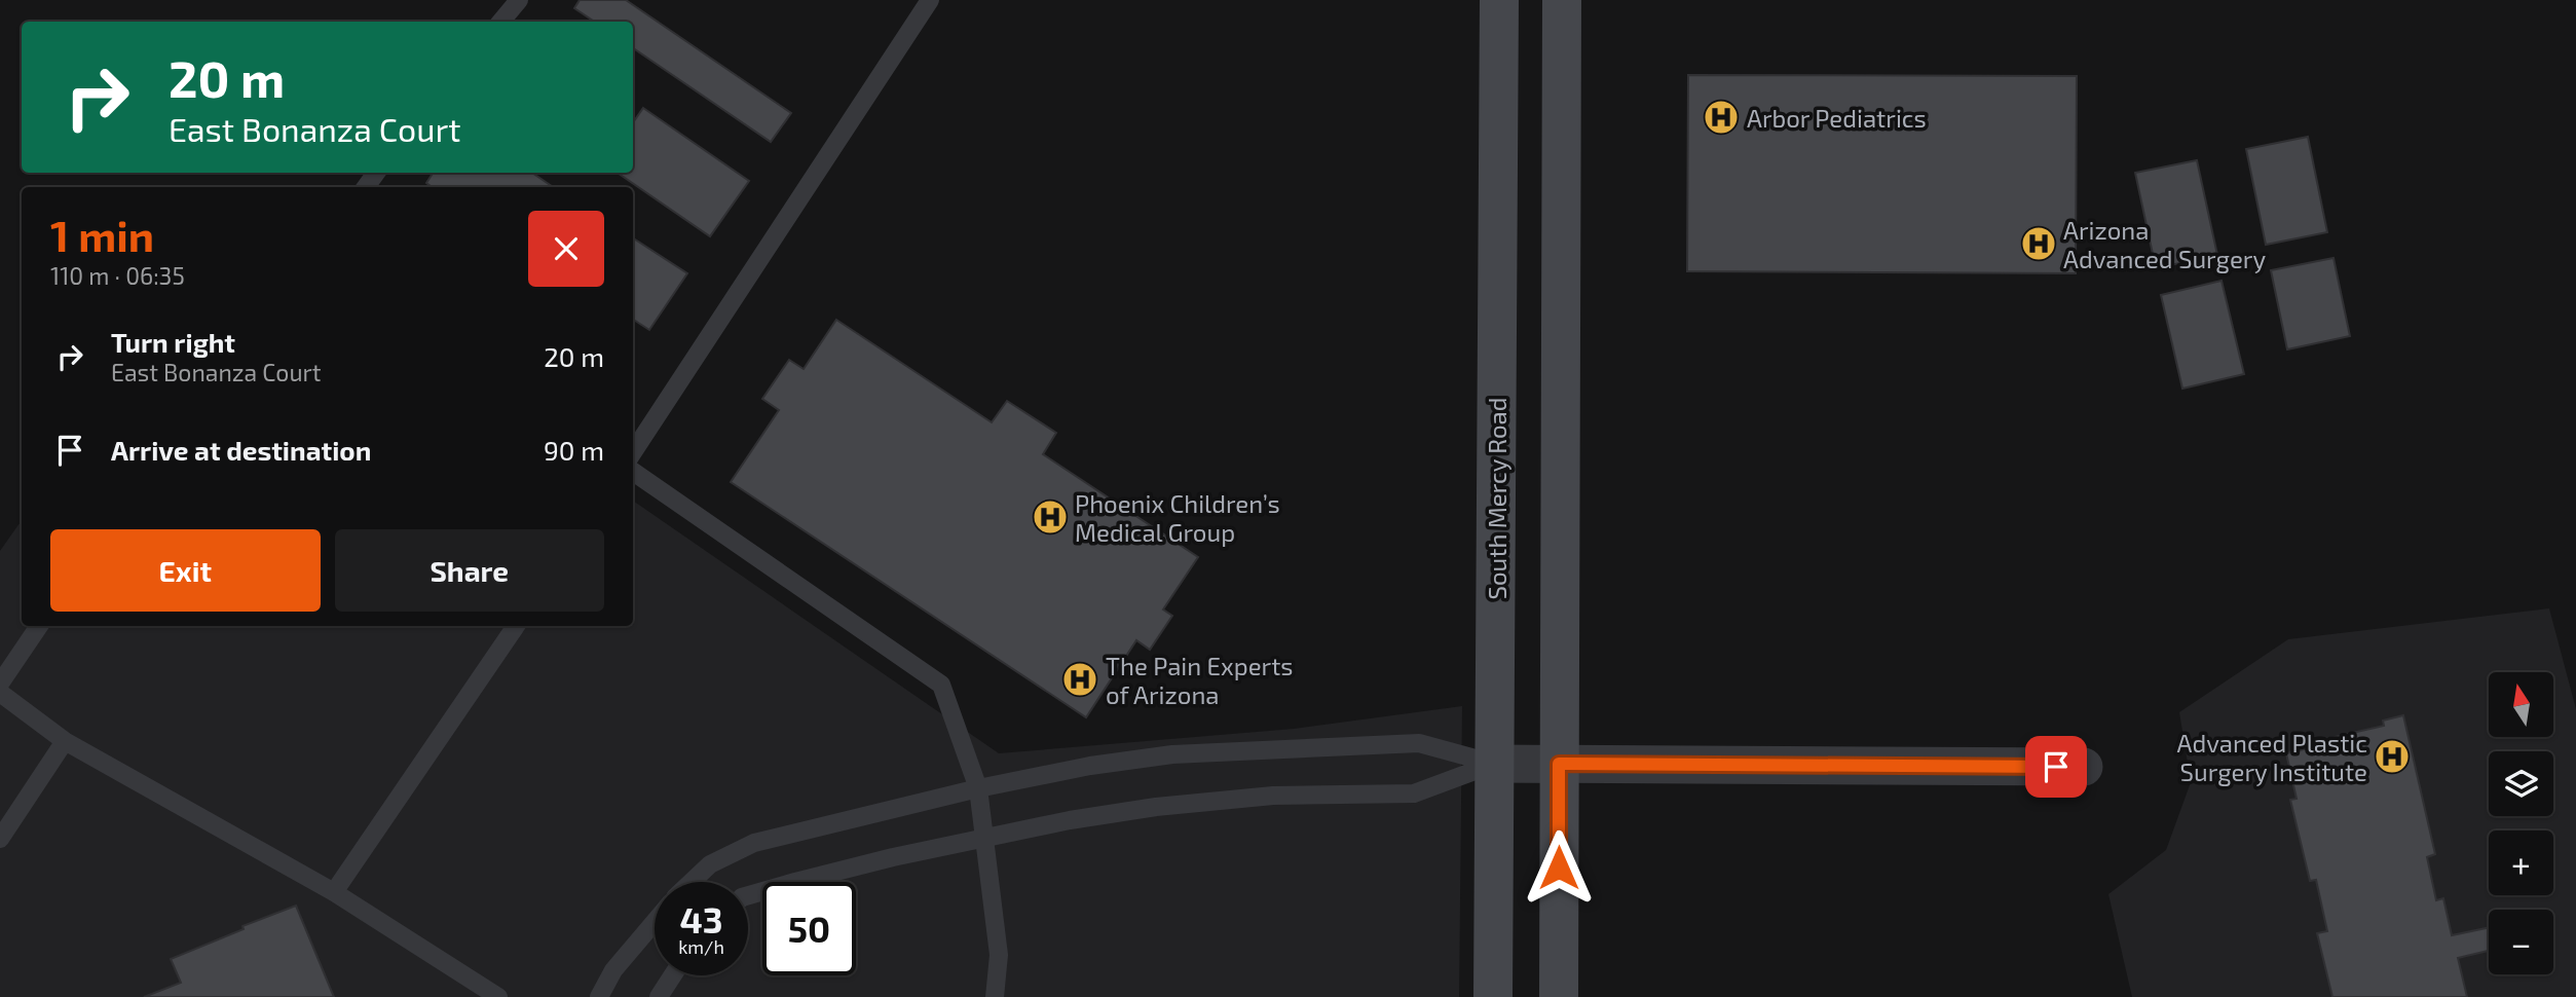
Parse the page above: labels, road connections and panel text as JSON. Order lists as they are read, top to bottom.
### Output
{
  "streets": {
    "main road": ["South Mercy Road"]
  },
  "places": {
    "hospital": [
      "Arbor Pediatrics",
      "Arizona Advanced Surgery",
      "Phoenix Children’s Medical Group",
      "The Pain Experts of Arizona",
      "Advanced Plastic Surgery Institute"
    ]
  },
  "north": "top",
  "page": {
    "turn": ["20 m", "East Bonanza Court"],
    "heading": ["1 min", "110 m · 06:35"],
    "list": [
      {
        "name": "Turn right",
        "note": "East Bonanza Court",
        "value": "20 m"
      },
      {
        "name": "Arrive at destination",
        "value": "90 m"
      }
    ],
    "buttons": ["Exit", "Share"],
    "map_buttons": ["+", "−"],
    "speed": "43 km/h",
    "limit": "50"
  }
}
